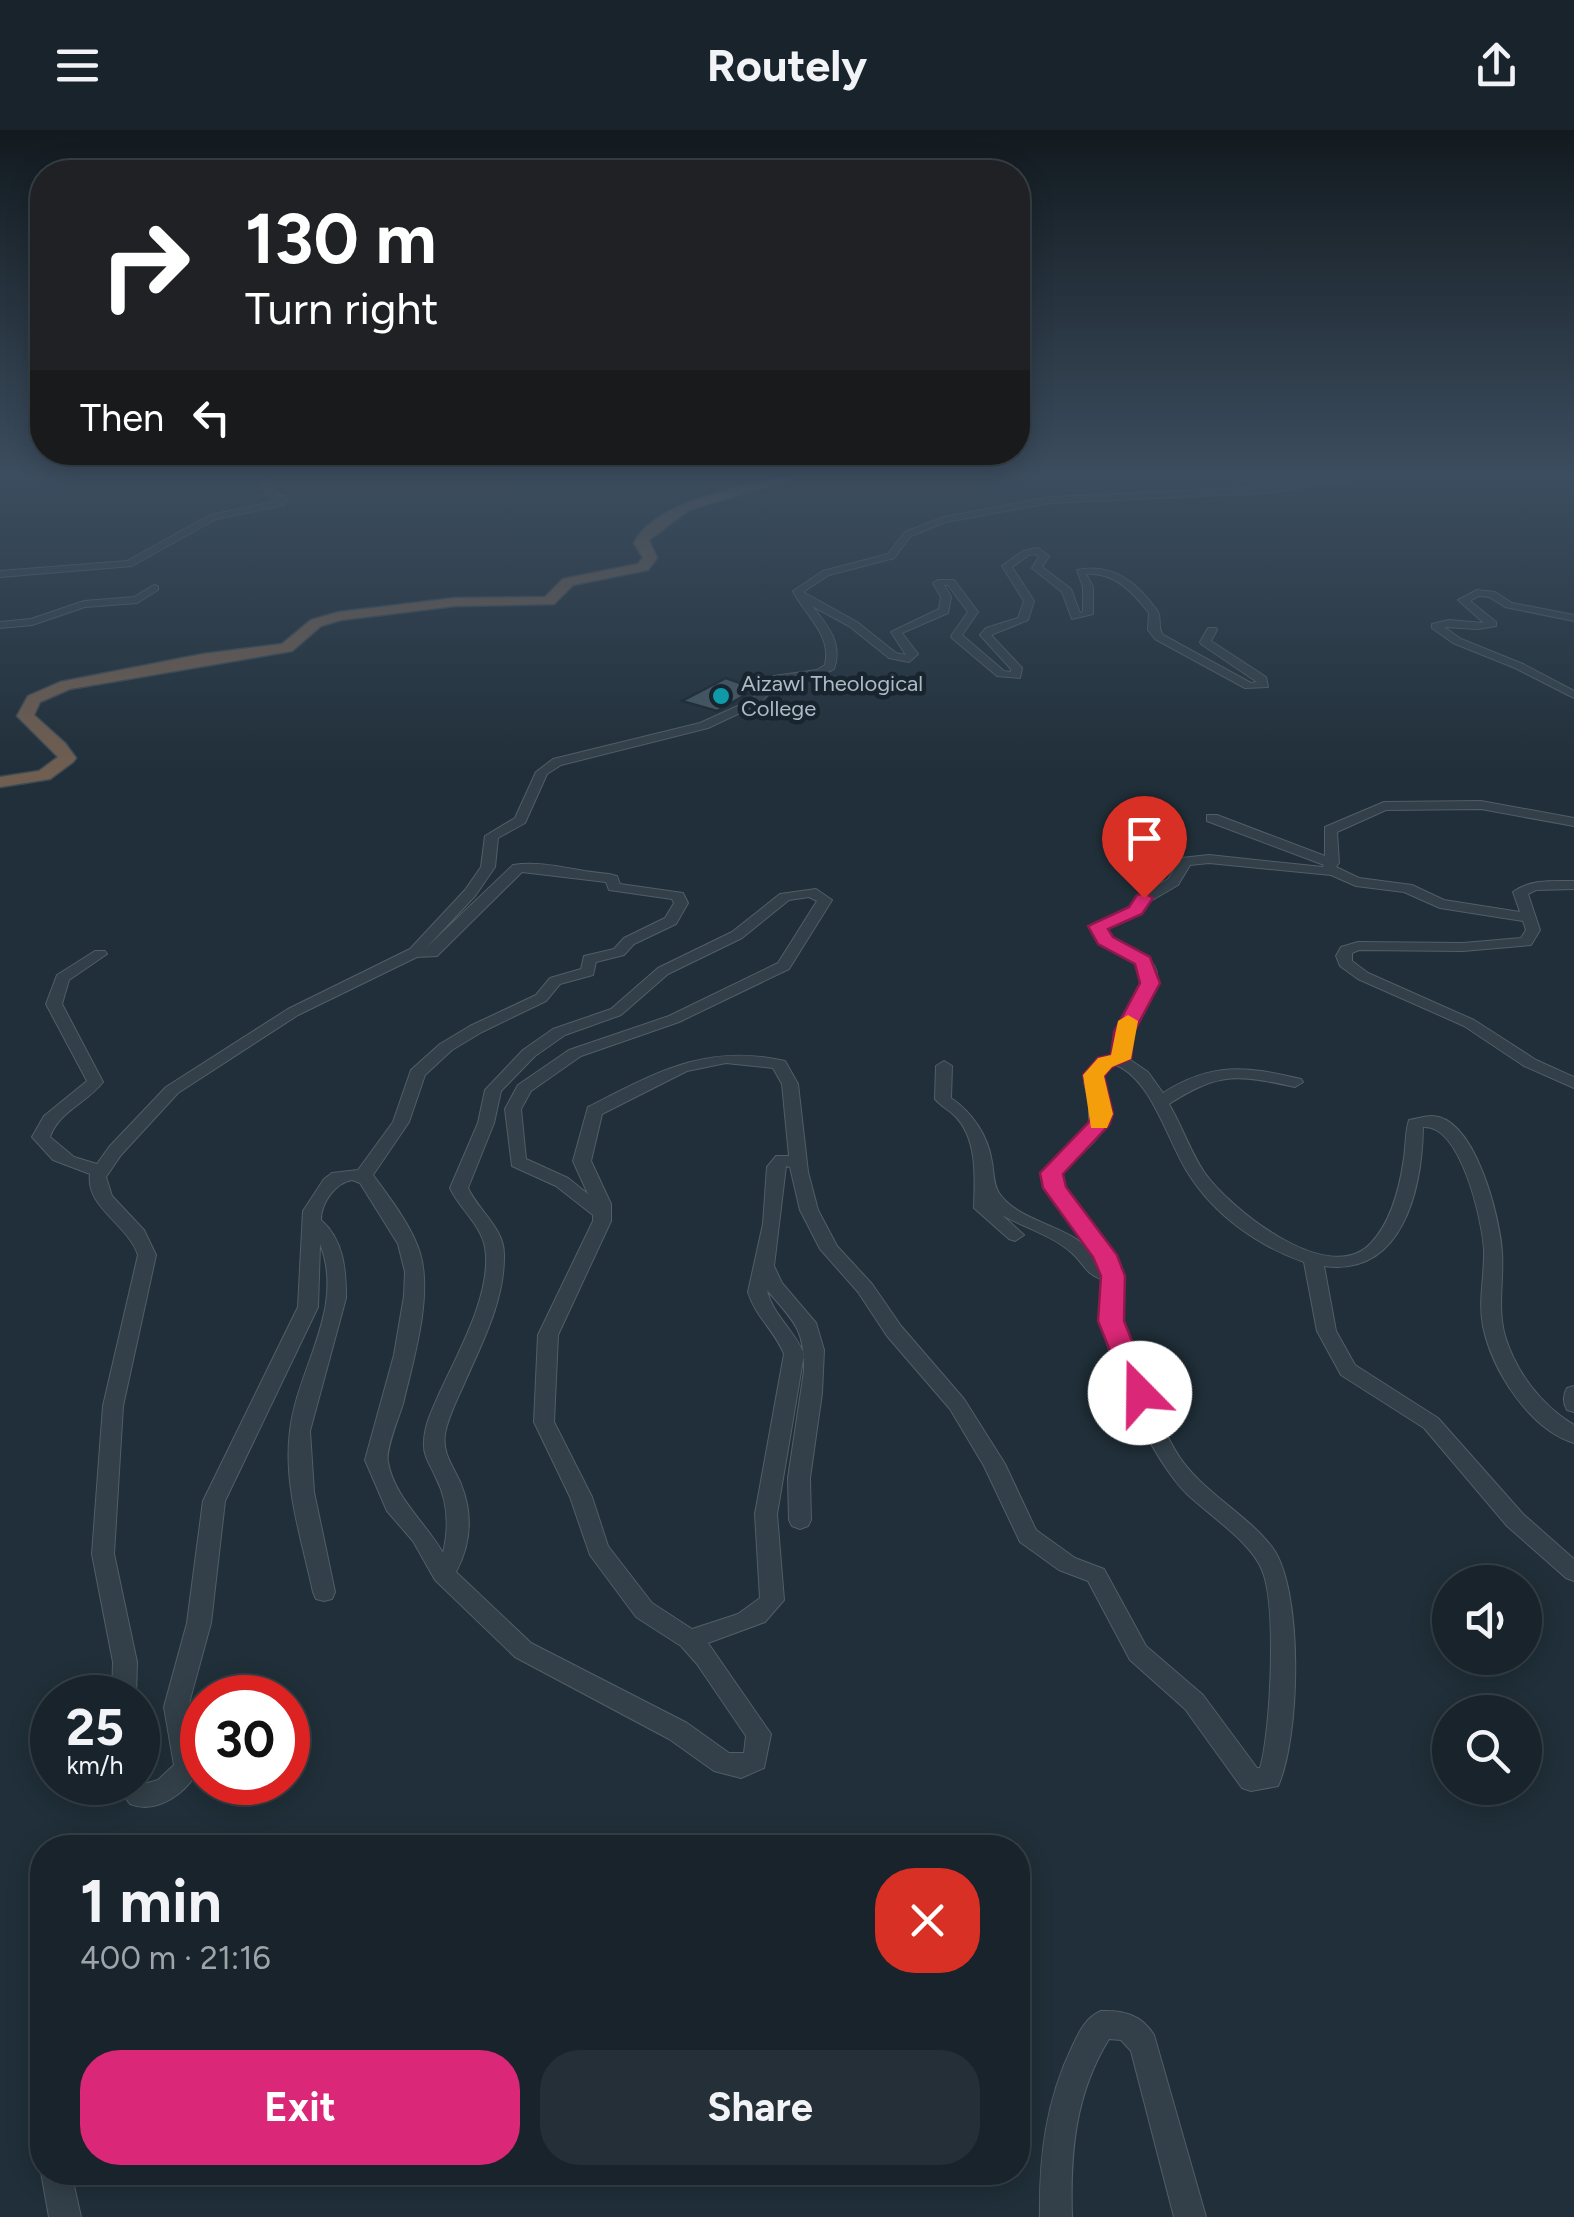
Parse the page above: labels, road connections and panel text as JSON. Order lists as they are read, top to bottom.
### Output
{
  "places": ["Aizawl Theological College"],
  "page": {
    "header": "Routely",
    "turn": ["130 m", "Turn right"],
    "then": "Then",
    "speed": "25 km/h",
    "limit": "30",
    "heading": ["1 min", "400 m · 21:16"],
    "buttons": ["Exit", "Share"]
  }
}
